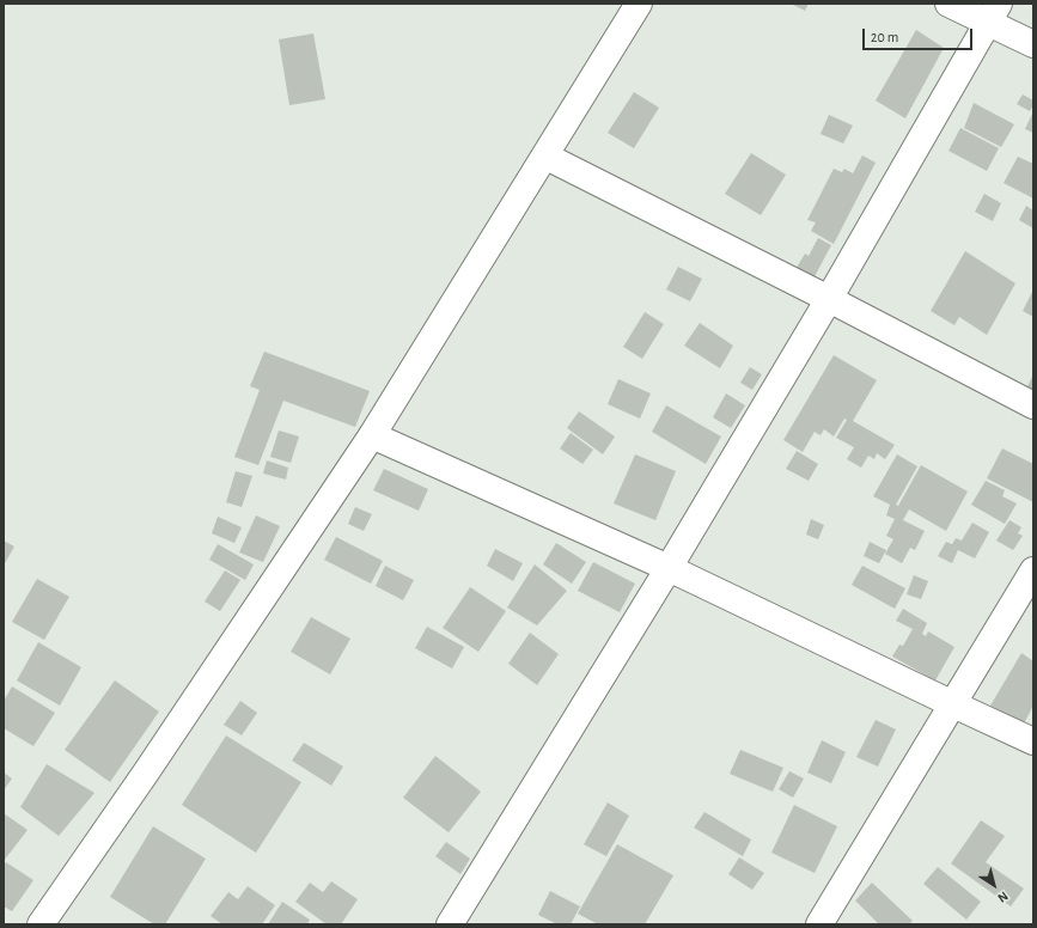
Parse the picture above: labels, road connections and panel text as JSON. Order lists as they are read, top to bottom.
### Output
{
  "scale_bar": "20 m",
  "north": "bottom right"
}
